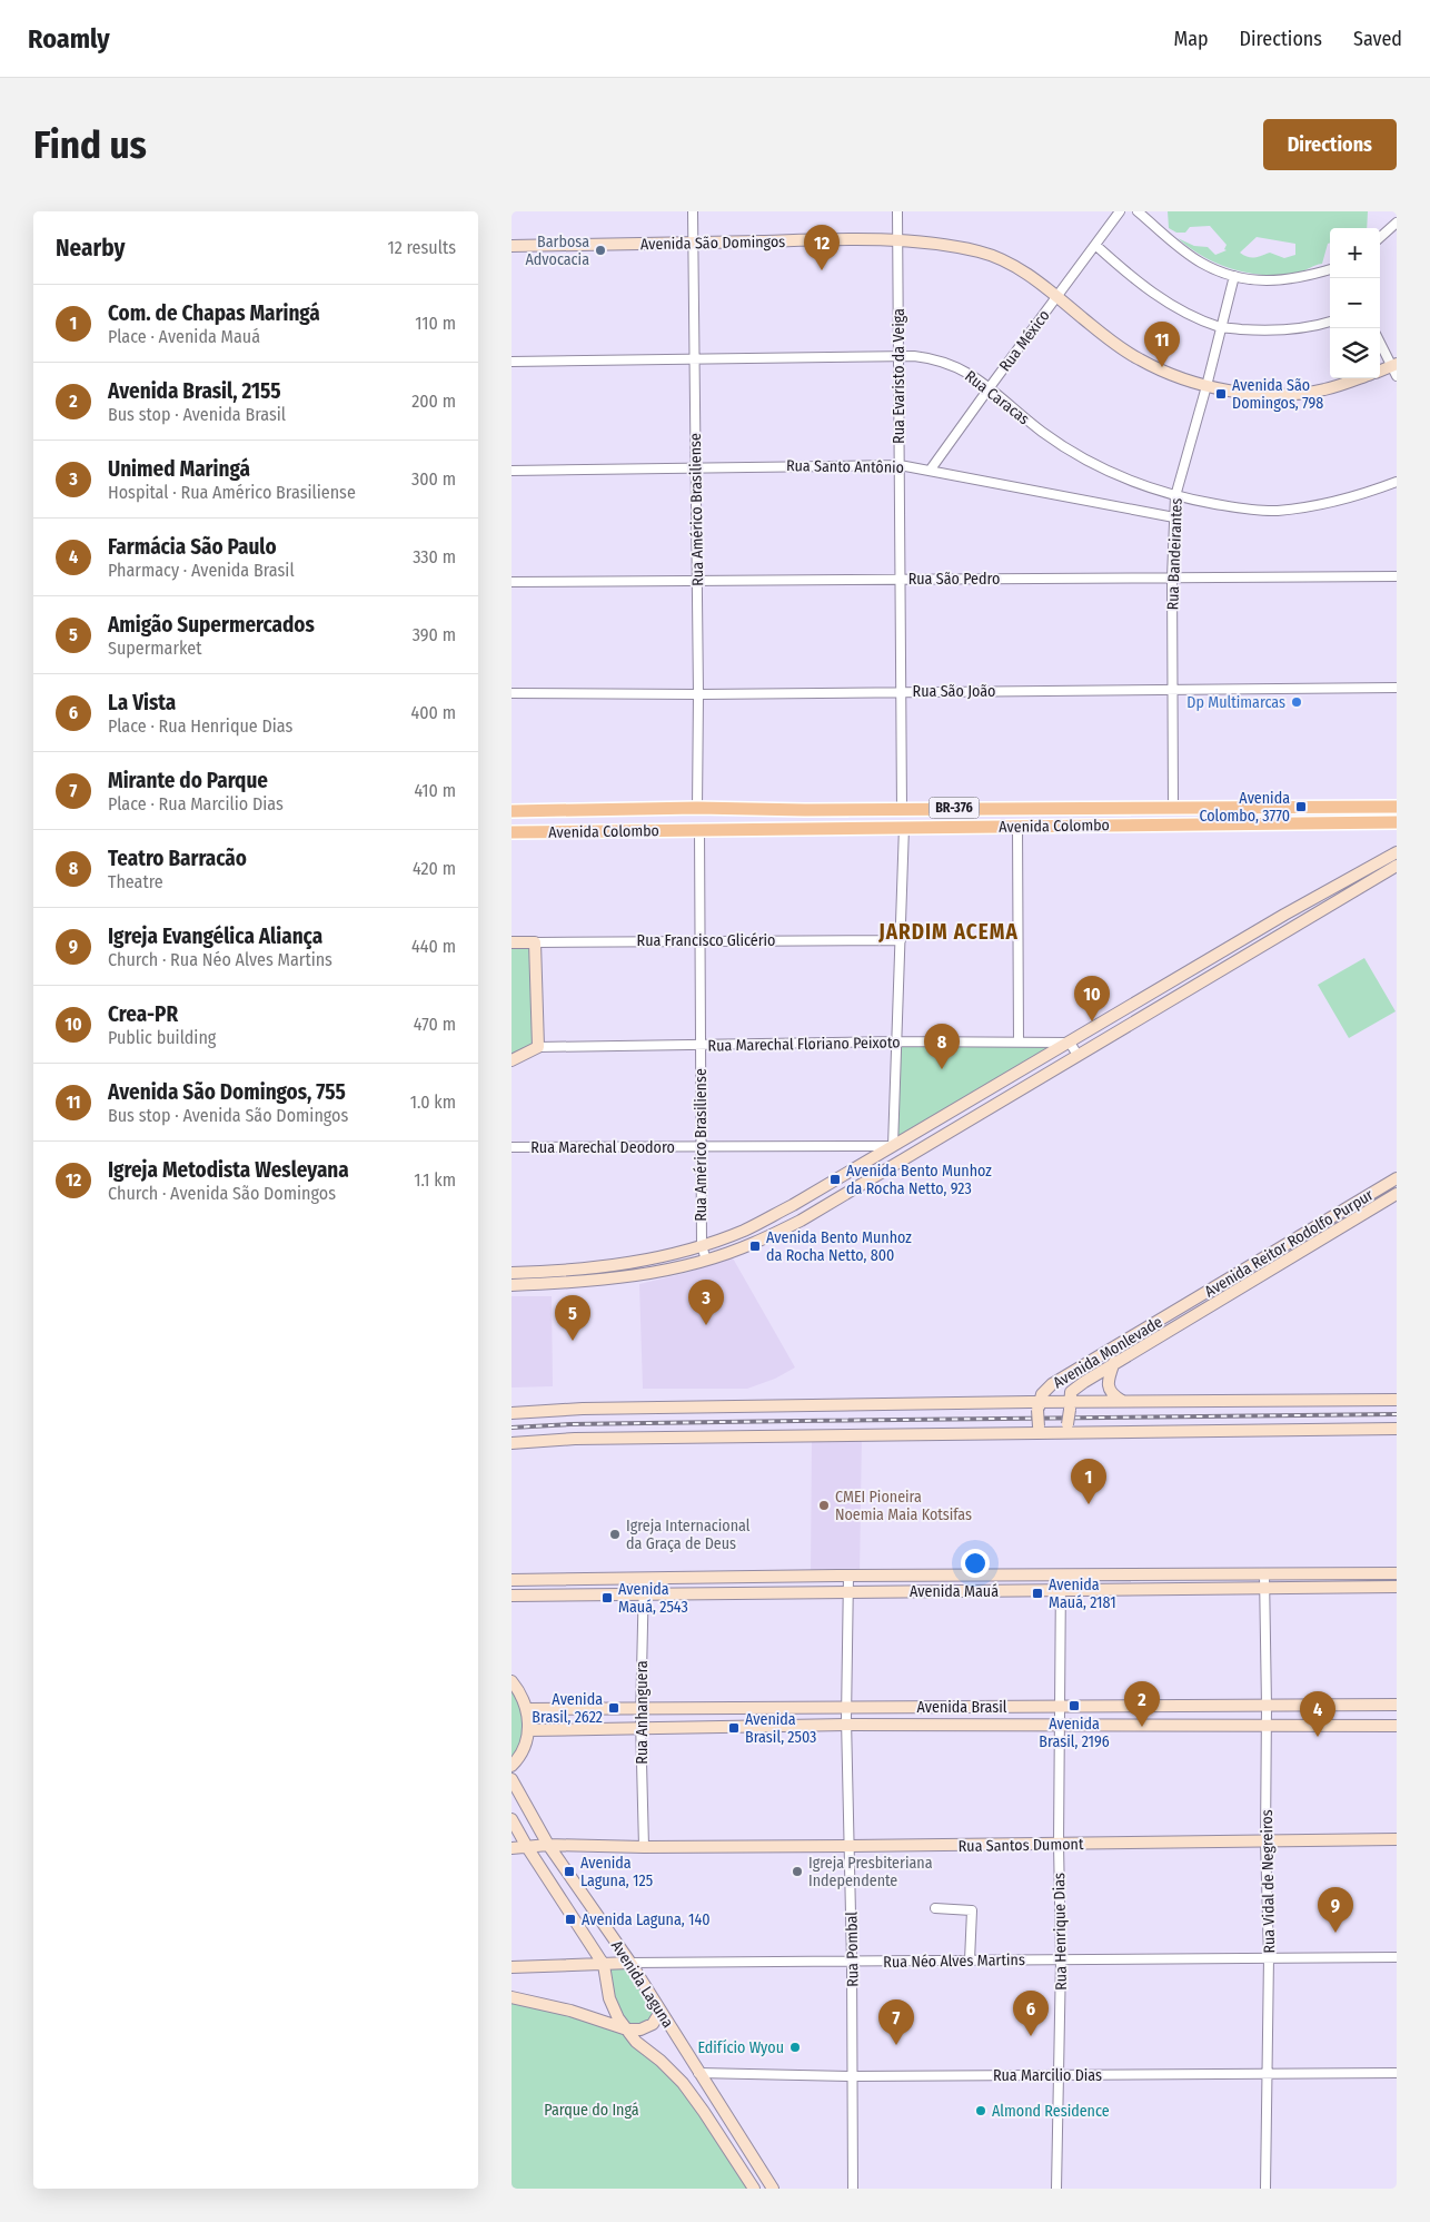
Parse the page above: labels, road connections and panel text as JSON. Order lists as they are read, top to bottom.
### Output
{
  "streets": {
    "main road": [
      "Avenida São Domingos",
      "BR-376",
      "Avenida Colombo",
      "Rua Francisco Glicério",
      "Avenida Reitor Rodolfo Purpur",
      "Avenida Monlevade",
      "Avenida Mauá",
      "Avenida Brasil",
      "Rua Santos Dumont",
      "Rua Néo Alves Martins",
      "Avenida Laguna"
    ],
    "street": [
      "Rua México",
      "Rua Evaristo da Veiga",
      "Rua Caracas",
      "Rua Santo Antônio",
      "Rua Américo Brasiliense",
      "Rua Bandeirantes",
      "Rua São Pedro",
      "Rua São João",
      "Rua Marechal Floriano Peixoto",
      "Rua Marechal Deodoro",
      "Rua Anhanguera",
      "Rua Vidal de Negreiros",
      "Rua Henrique Dias",
      "Rua Pombal",
      "Rua Marcilio Dias"
    ]
  },
  "crossings": [
    ["Avenida São Domingos", "Rua México"],
    ["Avenida São Domingos", "Rua Evaristo da Veiga"],
    ["Avenida São Domingos", "Rua Américo Brasiliense"],
    ["Avenida São Domingos", "Rua Bandeirantes"],
    ["Rua México", "Rua Caracas"],
    ["Rua México", "Rua Santo Antônio"],
    ["Rua Evaristo da Veiga", "Rua Caracas"],
    ["Rua Evaristo da Veiga", "Rua Santo Antônio"],
    ["Rua Evaristo da Veiga", "Rua São Pedro"],
    ["Rua Evaristo da Veiga", "Rua São João"],
    ["Rua Evaristo da Veiga", "Avenida Colombo"],
    ["Rua Caracas", "Rua Américo Brasiliense"],
    ["Rua Caracas", "Rua Bandeirantes"],
    ["Rua Santo Antônio", "Rua Américo Brasiliense"],
    ["Rua Santo Antônio", "Rua Bandeirantes"],
    ["Rua Américo Brasiliense", "Rua São Pedro"],
    ["Rua Américo Brasiliense", "Rua São João"],
    ["Rua Américo Brasiliense", "Avenida Colombo"],
    ["Rua Américo Brasiliense", "Rua Francisco Glicério"],
    ["Rua Américo Brasiliense", "Rua Marechal Floriano Peixoto"],
    ["Rua Américo Brasiliense", "Rua Marechal Deodoro"],
    ["Rua Bandeirantes", "Rua São Pedro"],
    ["Rua Bandeirantes", "Rua São João"],
    ["Rua Bandeirantes", "Avenida Colombo"],
    ["Avenida Reitor Rodolfo Purpur", "Avenida Monlevade"],
    ["Avenida Mauá", "Rua Anhanguera"],
    ["Avenida Mauá", "Rua Vidal de Negreiros"],
    ["Avenida Mauá", "Rua Henrique Dias"],
    ["Avenida Mauá", "Rua Pombal"],
    ["Avenida Brasil", "Rua Anhanguera"],
    ["Avenida Brasil", "Rua Vidal de Negreiros"],
    ["Avenida Brasil", "Rua Henrique Dias"],
    ["Avenida Brasil", "Rua Pombal"],
    ["Rua Anhanguera", "Rua Santos Dumont"],
    ["Rua Santos Dumont", "Rua Vidal de Negreiros"],
    ["Rua Santos Dumont", "Rua Henrique Dias"],
    ["Rua Santos Dumont", "Rua Pombal"],
    ["Rua Santos Dumont", "Avenida Laguna"],
    ["Rua Vidal de Negreiros", "Rua Néo Alves Martins"],
    ["Rua Vidal de Negreiros", "Rua Marcilio Dias"],
    ["Rua Henrique Dias", "Rua Néo Alves Martins"],
    ["Rua Henrique Dias", "Rua Marcilio Dias"],
    ["Rua Pombal", "Rua Néo Alves Martins"],
    ["Rua Pombal", "Rua Marcilio Dias"],
    ["Rua Néo Alves Martins", "Avenida Laguna"],
    ["Avenida Laguna", "Rua Marcilio Dias"]
  ],
  "districts": ["JARDIM ACEMA"],
  "parks": ["Parque do Ingá"],
  "places": {
    "other": [
      "Barbosa Advocacia",
      "Dp Multimarcas",
      "CMEI Pioneira Noemia Maia Kotsifas",
      "Igreja Internacional da Graça de Deus",
      "Igreja Presbiteriana Independente",
      "Edifício Wyou",
      "Almond Residence"
    ],
    "transit": [
      "Avenida São Domingos, 798",
      "Avenida Colombo, 3770",
      "Avenida Bento Munhoz da Rocha Netto, 923",
      "Avenida Bento Munhoz da Rocha Netto, 800",
      "Avenida Mauá, 2181",
      "Avenida Mauá, 2543",
      "Avenida Brasil, 2196",
      "Avenida Brasil, 2622",
      "Avenida Brasil, 2503",
      "Avenida Laguna, 125",
      "Avenida Laguna, 140"
    ]
  },
  "page": {
    "header": "Roamly",
    "nav": ["Map", "Directions", "Saved"],
    "buttons": "Directions",
    "title": "Find us",
    "heading": ["Nearby", "12 results"],
    "pins": [
      "12",
      "11",
      "10",
      "8",
      "3",
      "5",
      "1",
      "2",
      "4",
      "9",
      "6",
      "7"
    ],
    "map_buttons": ["+", "−"],
    "list": [
      {
        "mark": "1",
        "name": "Com. de Chapas Maringá",
        "note": "Place · Avenida Mauá",
        "value": "110 m"
      },
      {
        "mark": "2",
        "name": "Avenida Brasil, 2155",
        "note": "Bus stop · Avenida Brasil",
        "value": "200 m"
      },
      {
        "mark": "3",
        "name": "Unimed Maringá",
        "note": "Hospital · Rua Américo Brasiliense",
        "value": "300 m"
      },
      {
        "mark": "4",
        "name": "Farmácia São Paulo",
        "note": "Pharmacy · Avenida Brasil",
        "value": "330 m"
      },
      {
        "mark": "5",
        "name": "Amigão Supermercados",
        "note": "Supermarket",
        "value": "390 m"
      },
      {
        "mark": "6",
        "name": "La Vista",
        "note": "Place · Rua Henrique Dias",
        "value": "400 m"
      },
      {
        "mark": "7",
        "name": "Mirante do Parque",
        "note": "Place · Rua Marcilio Dias",
        "value": "410 m"
      },
      {
        "mark": "8",
        "name": "Teatro Barracão",
        "note": "Theatre",
        "value": "420 m"
      },
      {
        "mark": "9",
        "name": "Igreja Evangélica Aliança",
        "note": "Church · Rua Néo Alves Martins",
        "value": "440 m"
      },
      {
        "mark": "10",
        "name": "Crea-PR",
        "note": "Public building",
        "value": "470 m"
      },
      {
        "mark": "11",
        "name": "Avenida São Domingos, 755",
        "note": "Bus stop · Avenida São Domingos",
        "value": "1.0 km"
      },
      {
        "mark": "12",
        "name": "Igreja Metodista Wesleyana",
        "note": "Church · Avenida São Domingos",
        "value": "1.1 km"
      }
    ]
  }
}
